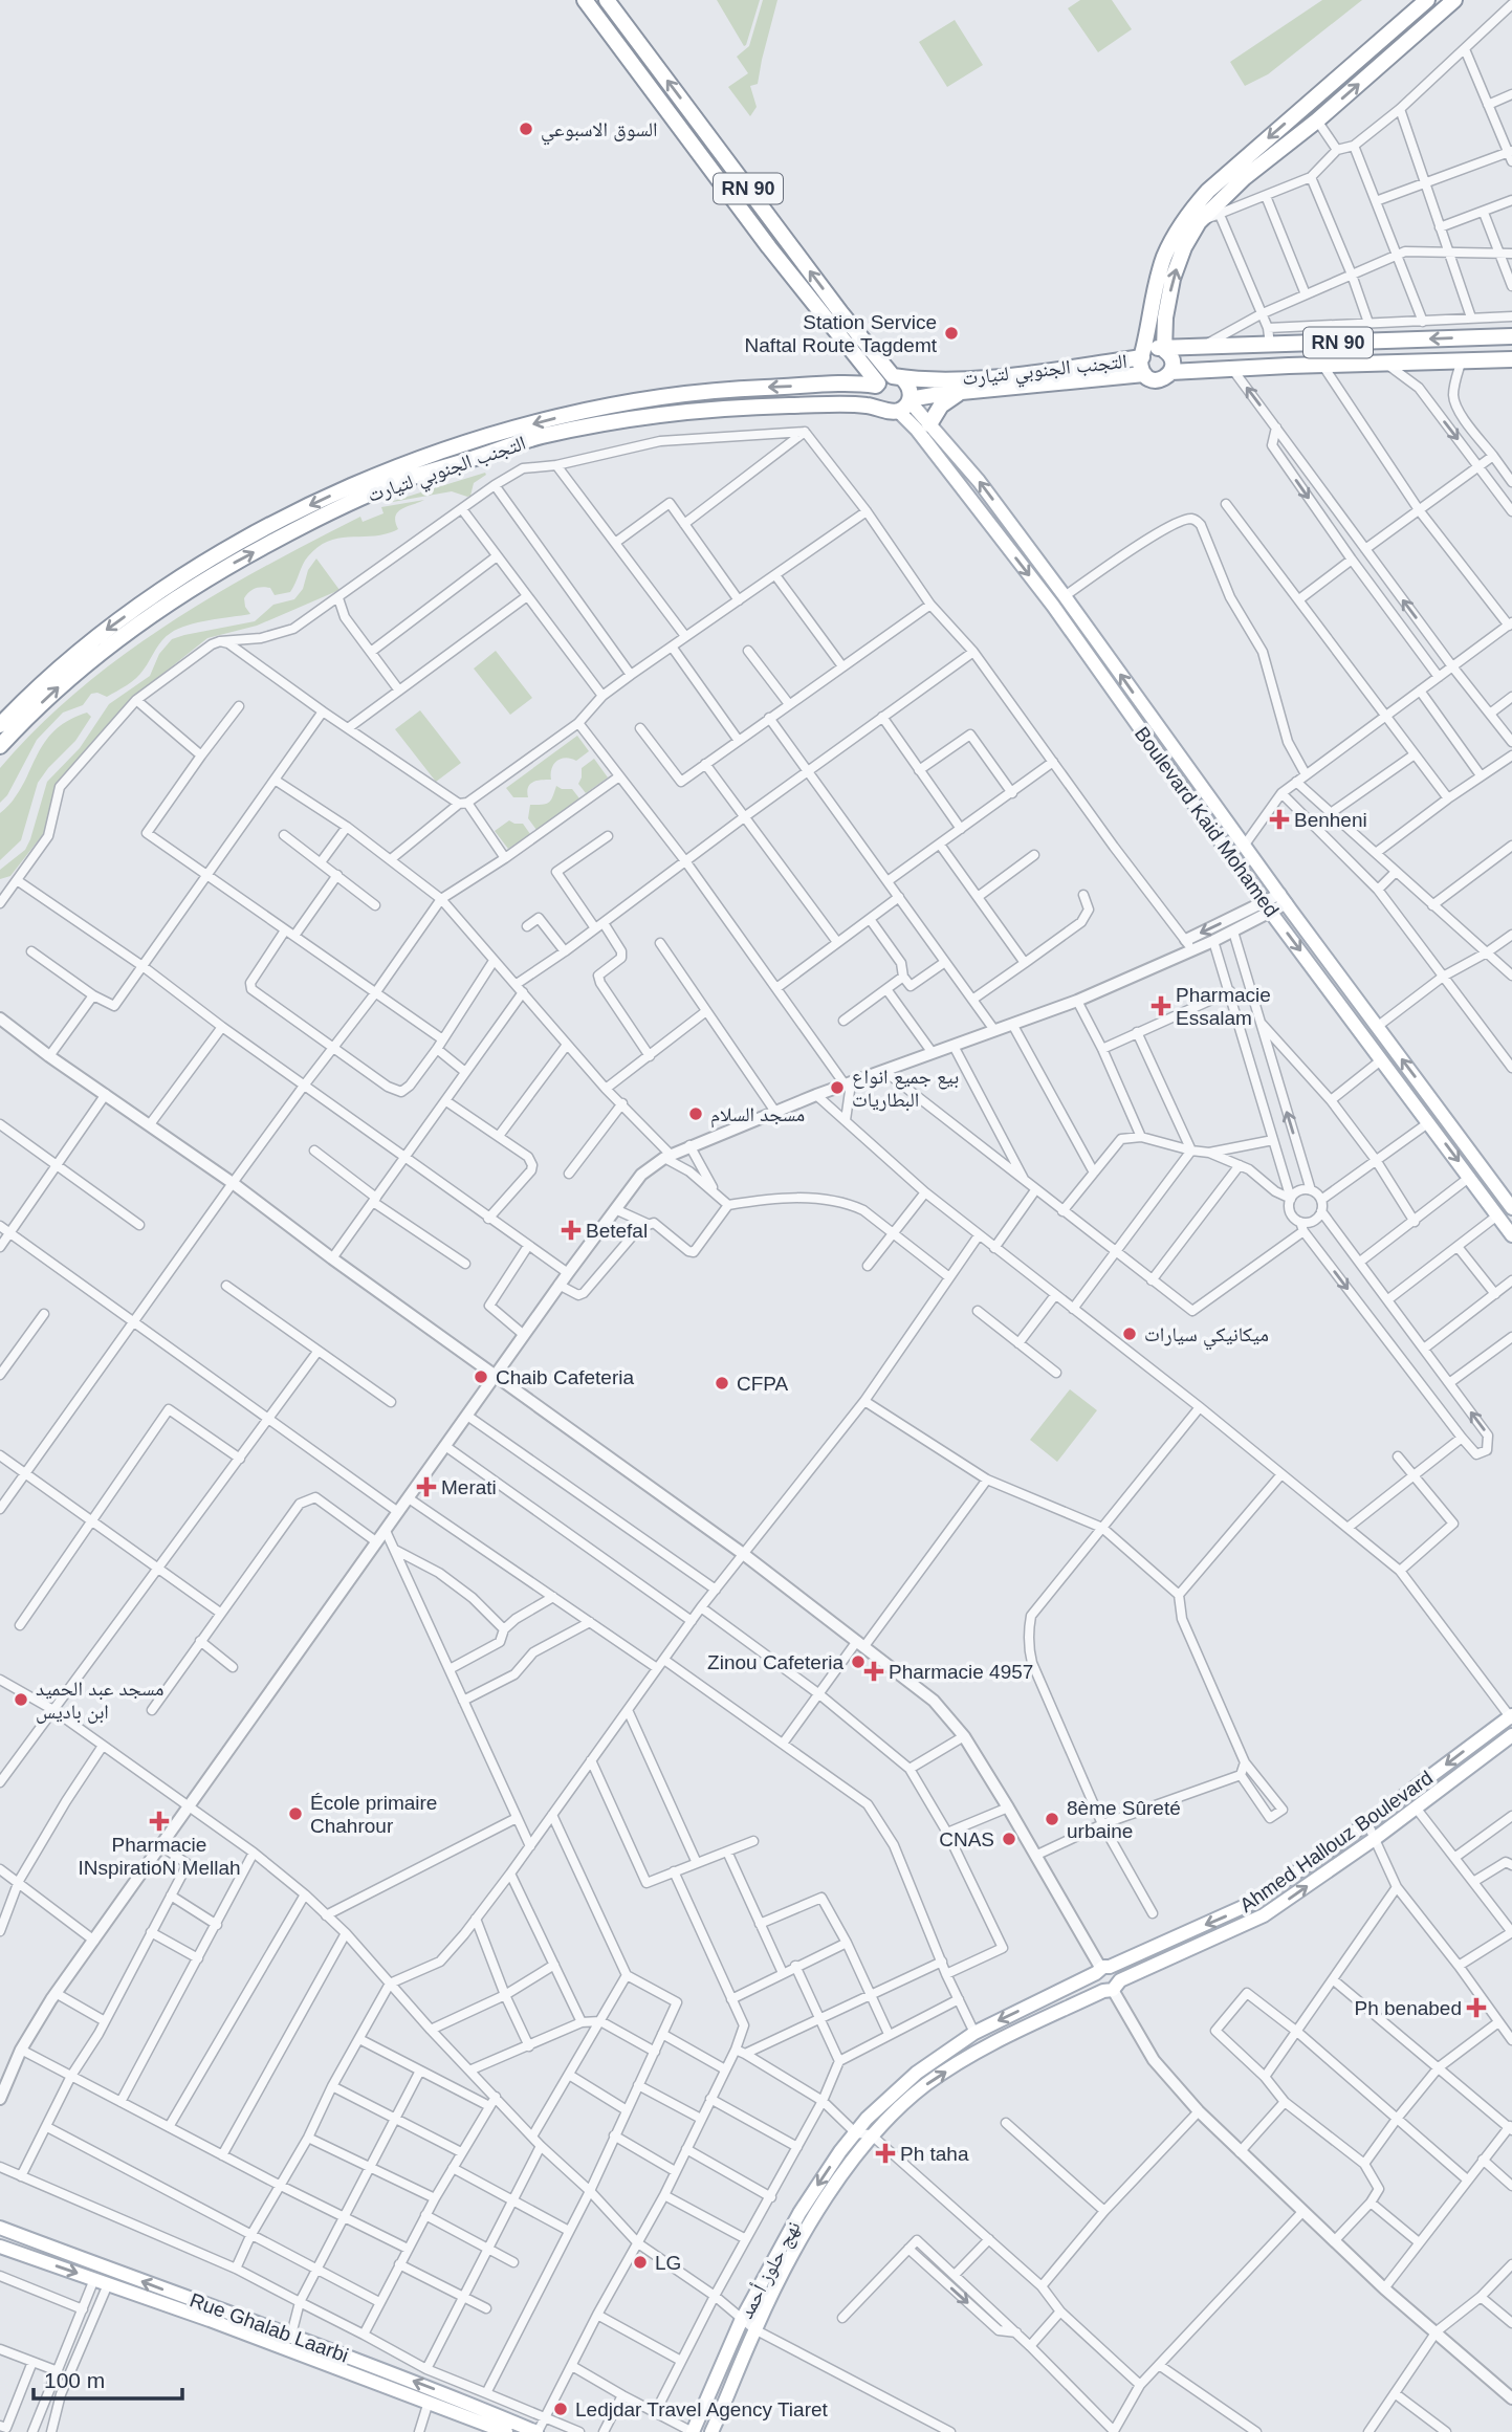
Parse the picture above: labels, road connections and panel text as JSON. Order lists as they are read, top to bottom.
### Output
{
  "streets": {
    "highway": ["RN 90", "التجنب الجنوبي لتيارت"],
    "main road": [
      "Boulevard Kaid Mohamed",
      "Ahmed Hallouz Boulevard",
      "نهج حلوز أحمد",
      "Rue Ghalab Laarbi"
    ]
  },
  "crossings": [
    ["RN 90", "التجنب الجنوبي لتيارت"],
    ["RN 90", "Boulevard Kaid Mohamed"],
    ["التجنب الجنوبي لتيارت", "Boulevard Kaid Mohamed"],
    ["Ahmed Hallouz Boulevard", "نهج حلوز أحمد"]
  ],
  "one_way": ["Ahmed Hallouz Boulevard"],
  "places": {
    "other": [
      "السوق الاسبوعي",
      "Station Service Naftal Route Tagdemt",
      "بيع جميع انواع البطاريات",
      "مسجد السلام",
      "ميكانيكي سيارات",
      "Chaib Cafeteria",
      "CFPA",
      "Zinou Cafeteria",
      "مسجد عبد الحميد ابن باديس",
      "École primaire Chahrour",
      "8ème Sûreté urbaine",
      "CNAS",
      "LG",
      "Ledjdar Travel Agency Tiaret"
    ],
    "health": [
      "Benheni",
      "Pharmacie Essalam",
      "Betefal",
      "Merati",
      "Pharmacie 4957",
      "Pharmacie INspiratioN Mellah",
      "Ph benabed",
      "Ph taha"
    ]
  },
  "scale_bar": "100 m"
}
